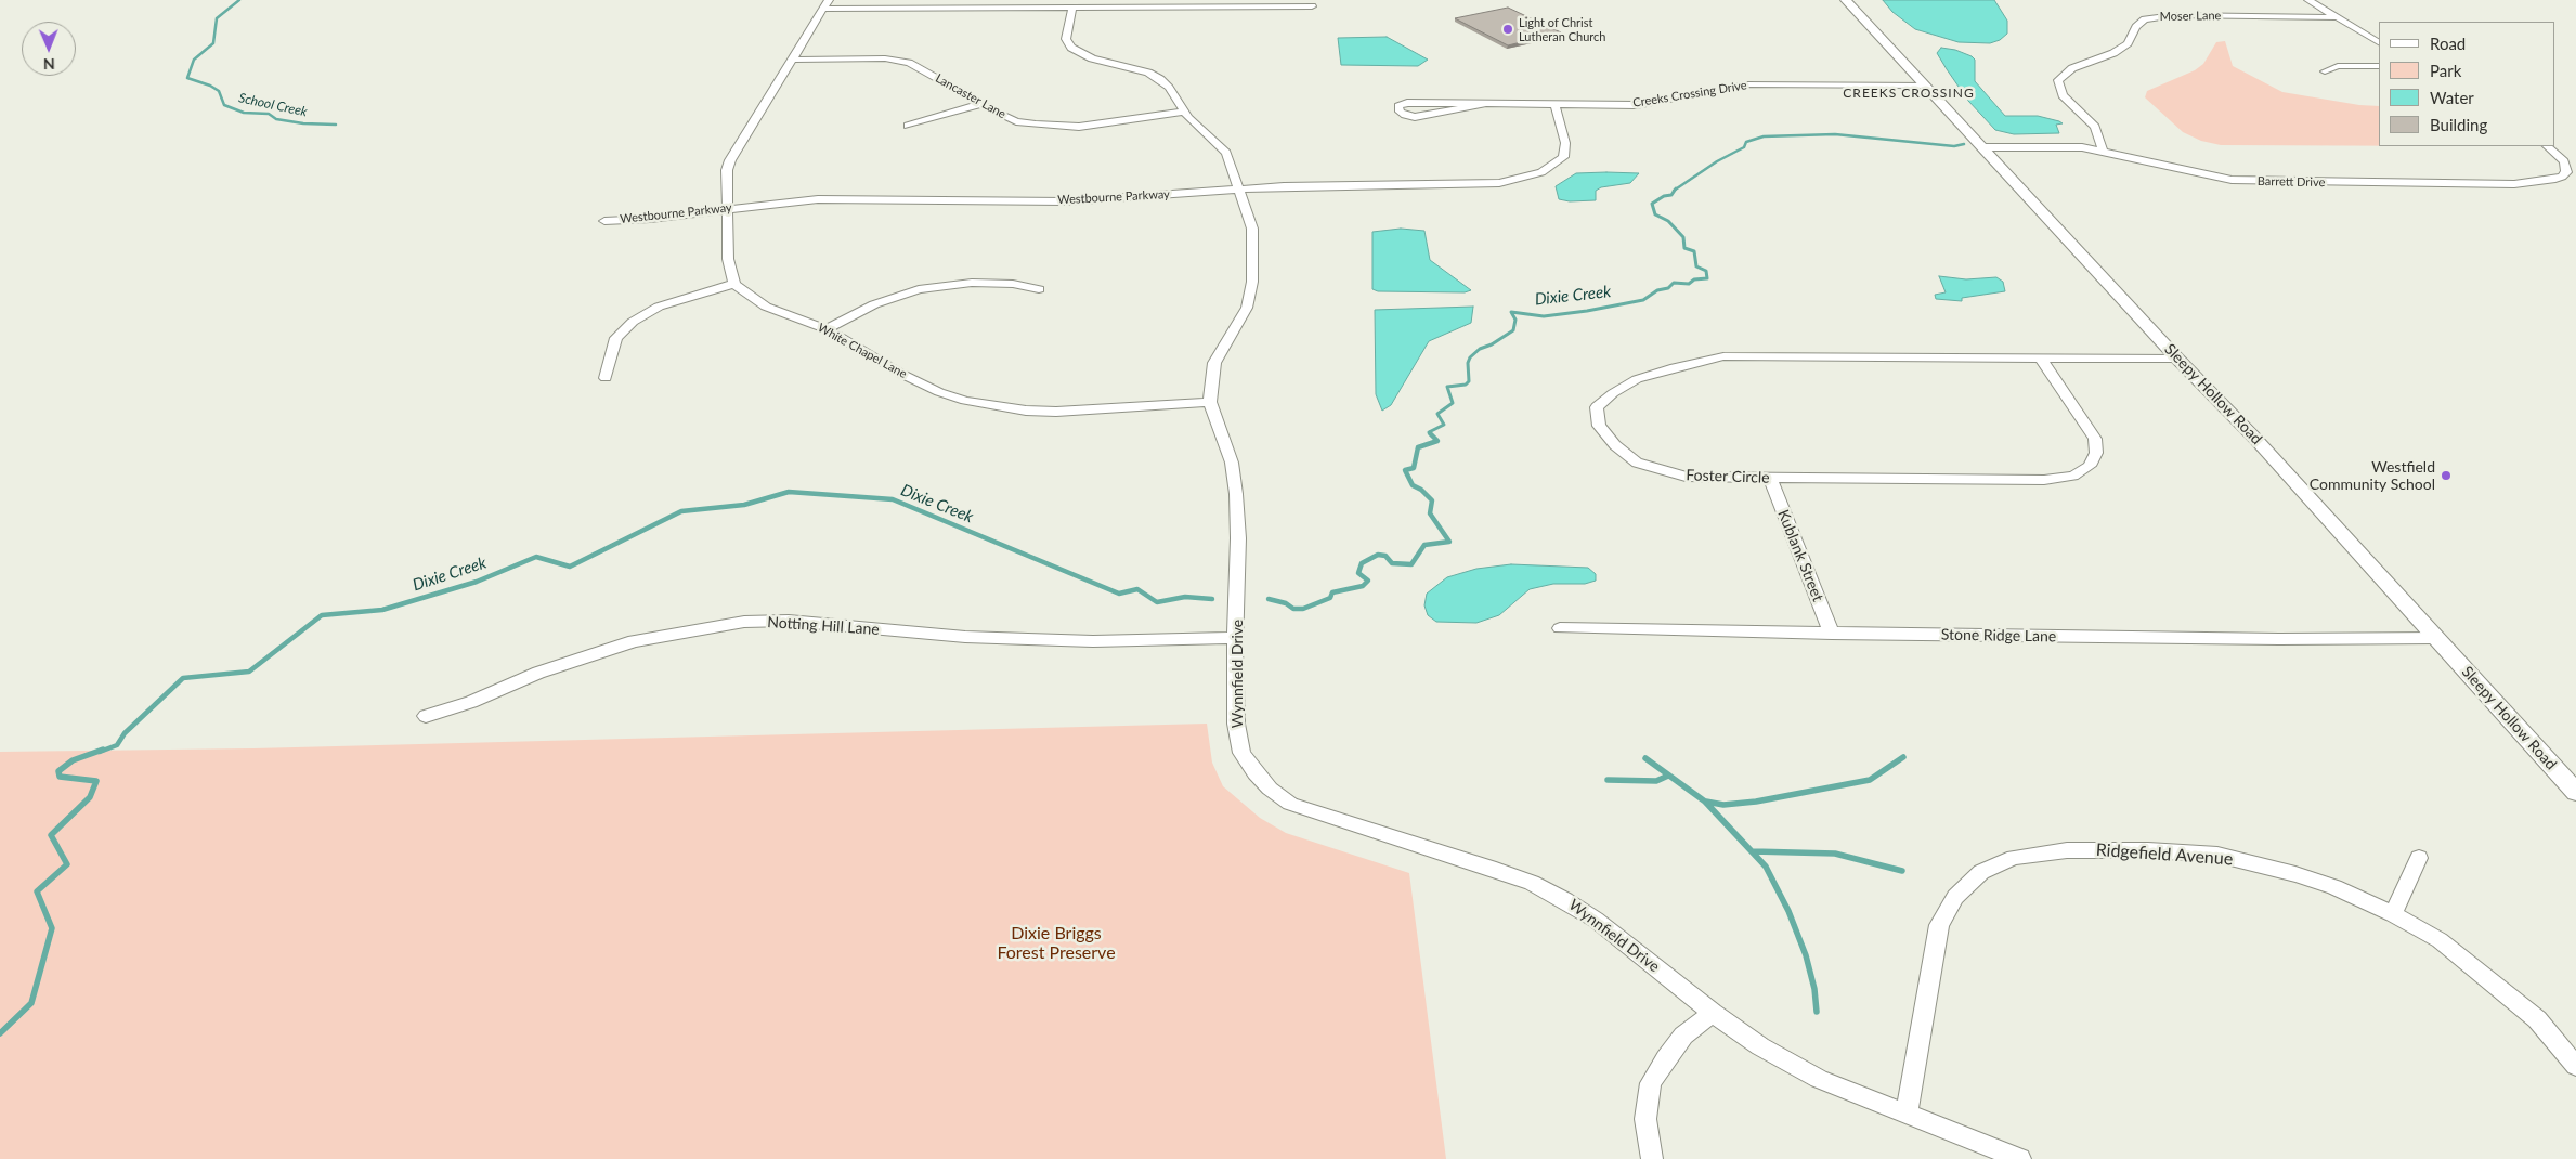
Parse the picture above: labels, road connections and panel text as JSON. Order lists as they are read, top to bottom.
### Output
{
  "streets": {
    "street": [
      "Moser Lane",
      "Creeks Crossing Drive",
      "Lancaster Lane",
      "Barrett Drive",
      "Westbourne Parkway",
      "White Chapel Lane",
      "Sleepy Hollow Road",
      "Foster Circle",
      "Kublank Street",
      "Notting Hill Lane",
      "Stone Ridge Lane",
      "Wynnfield Drive",
      "Ridgefield Avenue"
    ]
  },
  "crossings": [
    ["Moser Lane", "Barrett Drive"],
    ["Creeks Crossing Drive", "Westbourne Parkway"],
    ["Creeks Crossing Drive", "Sleepy Hollow Road"],
    ["Lancaster Lane", "Wynnfield Drive"],
    ["Barrett Drive", "Sleepy Hollow Road"],
    ["Westbourne Parkway", "Wynnfield Drive"],
    ["White Chapel Lane", "Wynnfield Drive"],
    ["Sleepy Hollow Road", "Foster Circle"],
    ["Sleepy Hollow Road", "Stone Ridge Lane"],
    ["Foster Circle", "Kublank Street"],
    ["Kublank Street", "Stone Ridge Lane"],
    ["Notting Hill Lane", "Wynnfield Drive"],
    ["Wynnfield Drive", "Ridgefield Avenue"]
  ],
  "districts": ["CREEKS CROSSING"],
  "water": ["School Creek", "Dixie Creek"],
  "parks": ["Dixie Briggs Forest Preserve"],
  "places": ["Light of Christ Lutheran Church", "Westfield Community School"],
  "legend": [
    "Road",
    "Park",
    "Water",
    "Building"
  ],
  "north": "bottom"
}
